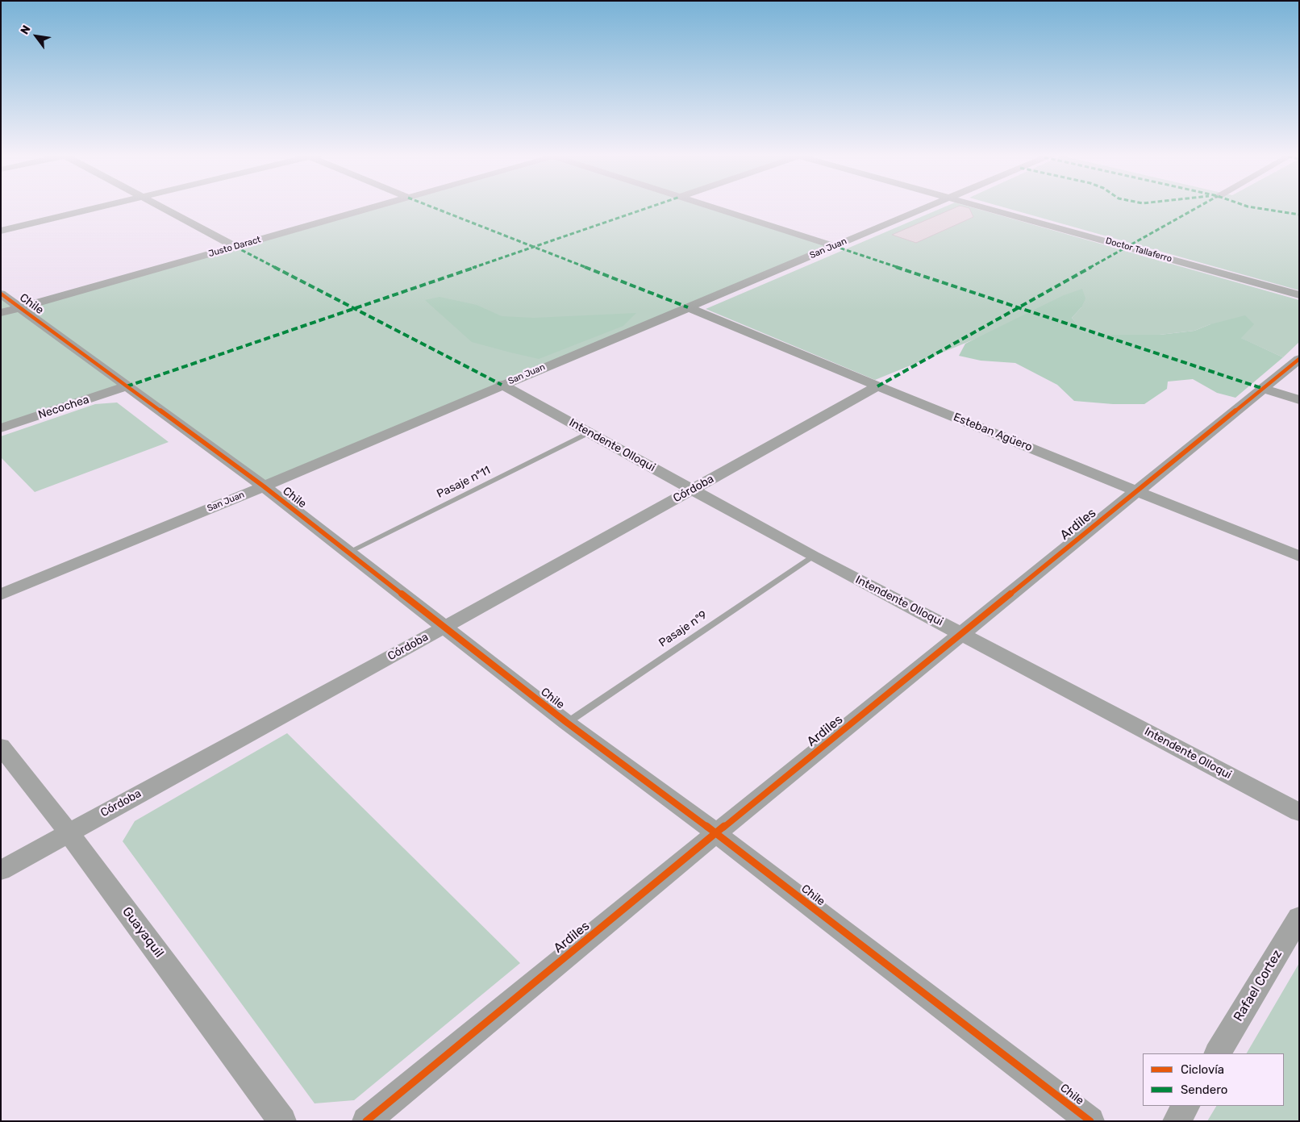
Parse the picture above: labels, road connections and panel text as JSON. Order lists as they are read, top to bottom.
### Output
{
  "streets": {
    "street": [
      "Justo Daract",
      "San Juan",
      "Doctor Tallaferro",
      "Chile",
      "Necochea",
      "Esteban Agüero",
      "Intendente Olloqui",
      "Córdoba",
      "Ardiles",
      "Guayaquil",
      "Rafael Cortez"
    ],
    "lane": ["Pasaje nº11", "Pasaje nº9"]
  },
  "crossings": [
    ["Justo Daract", "Chile"],
    ["San Juan", "Chile"],
    ["San Juan", "Esteban Agüero"],
    ["San Juan", "Intendente Olloqui"],
    ["Chile", "Necochea"],
    ["Chile", "Pasaje nº11"],
    ["Chile", "Córdoba"],
    ["Chile", "Ardiles"],
    ["Chile", "Pasaje nº9"],
    ["Esteban Agüero", "Córdoba"],
    ["Esteban Agüero", "Ardiles"],
    ["Intendente Olloqui", "Pasaje nº11"],
    ["Intendente Olloqui", "Córdoba"],
    ["Intendente Olloqui", "Ardiles"],
    ["Intendente Olloqui", "Pasaje nº9"],
    ["Córdoba", "Guayaquil"]
  ],
  "legend": ["Ciclovía", "Sendero"],
  "north": "top left"
}
